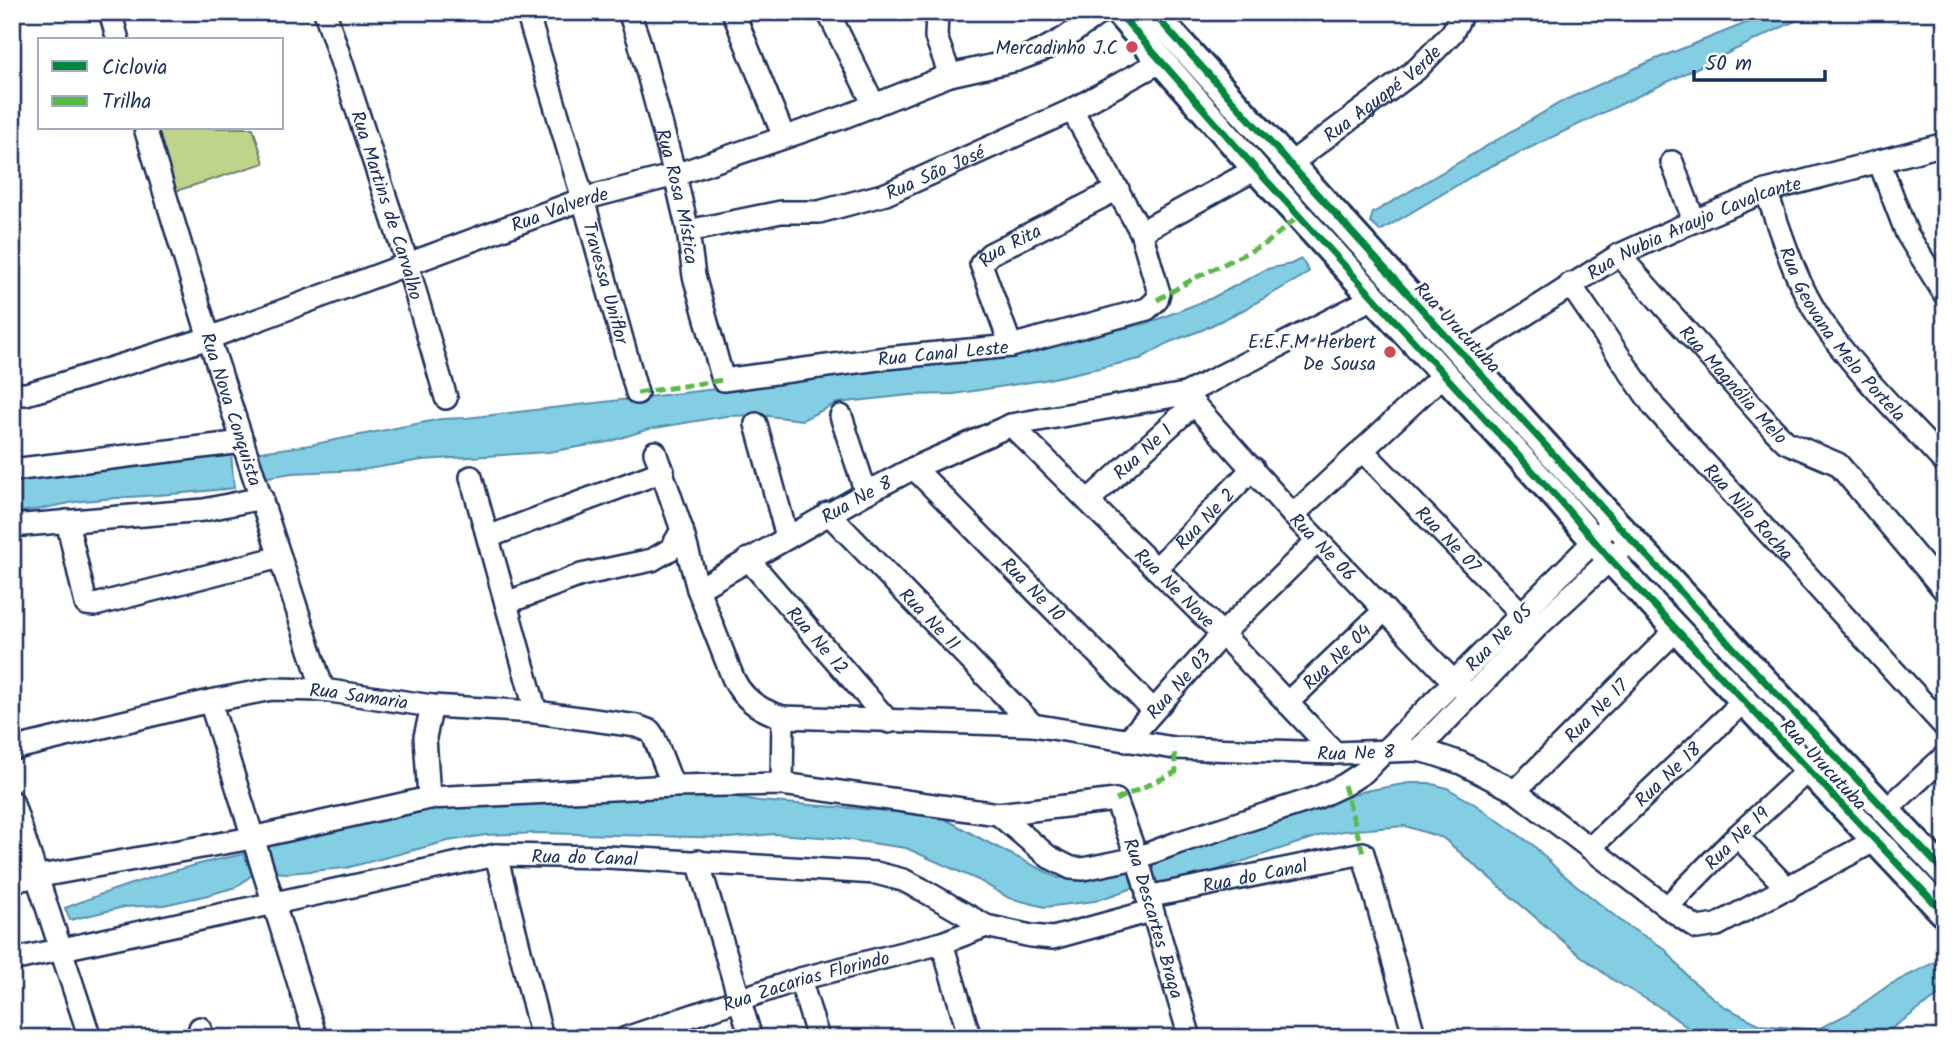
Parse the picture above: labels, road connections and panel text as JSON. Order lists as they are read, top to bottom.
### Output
{
  "streets": {
    "street": [
      "Rua Aguapé Verde",
      "Rua São José",
      "Rua Rosa Mística",
      "Rua Martins de Carvalho",
      "Rua Valverde",
      "Rua Nubia Araujo Cavalcante",
      "Rua Rita",
      "Travessa Uniflor",
      "Rua Urucutuba",
      "Rua Geovana Melo Portela",
      "Rua Canal Leste",
      "Rua Magnólia Melo",
      "Rua Nova Conquista",
      "Rua Ne 1",
      "Rua Ne 8",
      "Rua Nilo Rocha",
      "Rua Ne 2",
      "Rua Ne 07",
      "Rua Ne 06",
      "Rua Ne Nove",
      "Rua Ne 10",
      "Rua Ne 11",
      "Rua Ne 05",
      "Rua Ne 12",
      "Rua Ne 04",
      "Rua Ne 03",
      "Rua Samaria",
      "Rua Ne 17",
      "Rua Ne 18",
      "Rua Ne 19",
      "Rua do Canal",
      "Rua Descartes Braga",
      "Rua Zacarias Florindo"
    ]
  },
  "crossings": [
    ["Rua Aguapé Verde", "Rua Urucutuba"],
    ["Rua São José", "Rua Rosa Mística"],
    ["Rua São José", "Rua Urucutuba"],
    ["Rua Rosa Mística", "Rua Valverde"],
    ["Rua Rosa Mística", "Rua Canal Leste"],
    ["Rua Martins de Carvalho", "Rua Valverde"],
    ["Rua Valverde", "Travessa Uniflor"],
    ["Rua Valverde", "Rua Nova Conquista"],
    ["Rua Nubia Araujo Cavalcante", "Rua Urucutuba"],
    ["Rua Nubia Araujo Cavalcante", "Rua Geovana Melo Portela"],
    ["Rua Nubia Araujo Cavalcante", "Rua Magnólia Melo"],
    ["Rua Nubia Araujo Cavalcante", "Rua Nilo Rocha"],
    ["Rua Rita", "Rua Canal Leste"],
    ["Rua Urucutuba", "Rua Ne 8"],
    ["Rua Urucutuba", "Rua Ne 05"],
    ["Rua Urucutuba", "Rua Ne 17"],
    ["Rua Urucutuba", "Rua Ne 18"],
    ["Rua Urucutuba", "Rua Ne 19"],
    ["Rua Nova Conquista", "Rua Samaria"],
    ["Rua Ne 1", "Rua Ne 8"],
    ["Rua Ne 1", "Rua Ne 06"],
    ["Rua Ne 1", "Rua Ne Nove"],
    ["Rua Ne 8", "Rua Ne 06"],
    ["Rua Ne 8", "Rua Ne Nove"],
    ["Rua Ne 8", "Rua Ne 10"],
    ["Rua Ne 8", "Rua Ne 11"],
    ["Rua Ne 8", "Rua Ne 05"],
    ["Rua Ne 8", "Rua Ne 12"],
    ["Rua Ne 8", "Rua Ne 03"],
    ["Rua Ne 8", "Rua Ne 17"],
    ["Rua Ne 8", "Rua Ne 18"],
    ["Rua Ne 8", "Rua Ne 19"],
    ["Rua Ne 2", "Rua Ne 06"],
    ["Rua Ne 2", "Rua Ne Nove"],
    ["Rua Ne 07", "Rua Ne 05"],
    ["Rua Ne 06", "Rua Ne 05"],
    ["Rua Ne 06", "Rua Ne 04"],
    ["Rua Ne 06", "Rua Ne 03"],
    ["Rua Ne Nove", "Rua Ne 04"],
    ["Rua Ne Nove", "Rua Ne 03"],
    ["Rua Ne 10", "Rua Ne 03"],
    ["Rua Ne 05", "Rua Descartes Braga"],
    ["Rua do Canal", "Rua Descartes Braga"],
    ["Rua do Canal", "Rua Zacarias Florindo"]
  ],
  "places": ["Mercadinho J.C", "E.E.F.M Herbert De Sousa"],
  "legend": ["Ciclovia", "Trilha"],
  "scale_bar": "50 m"
}
